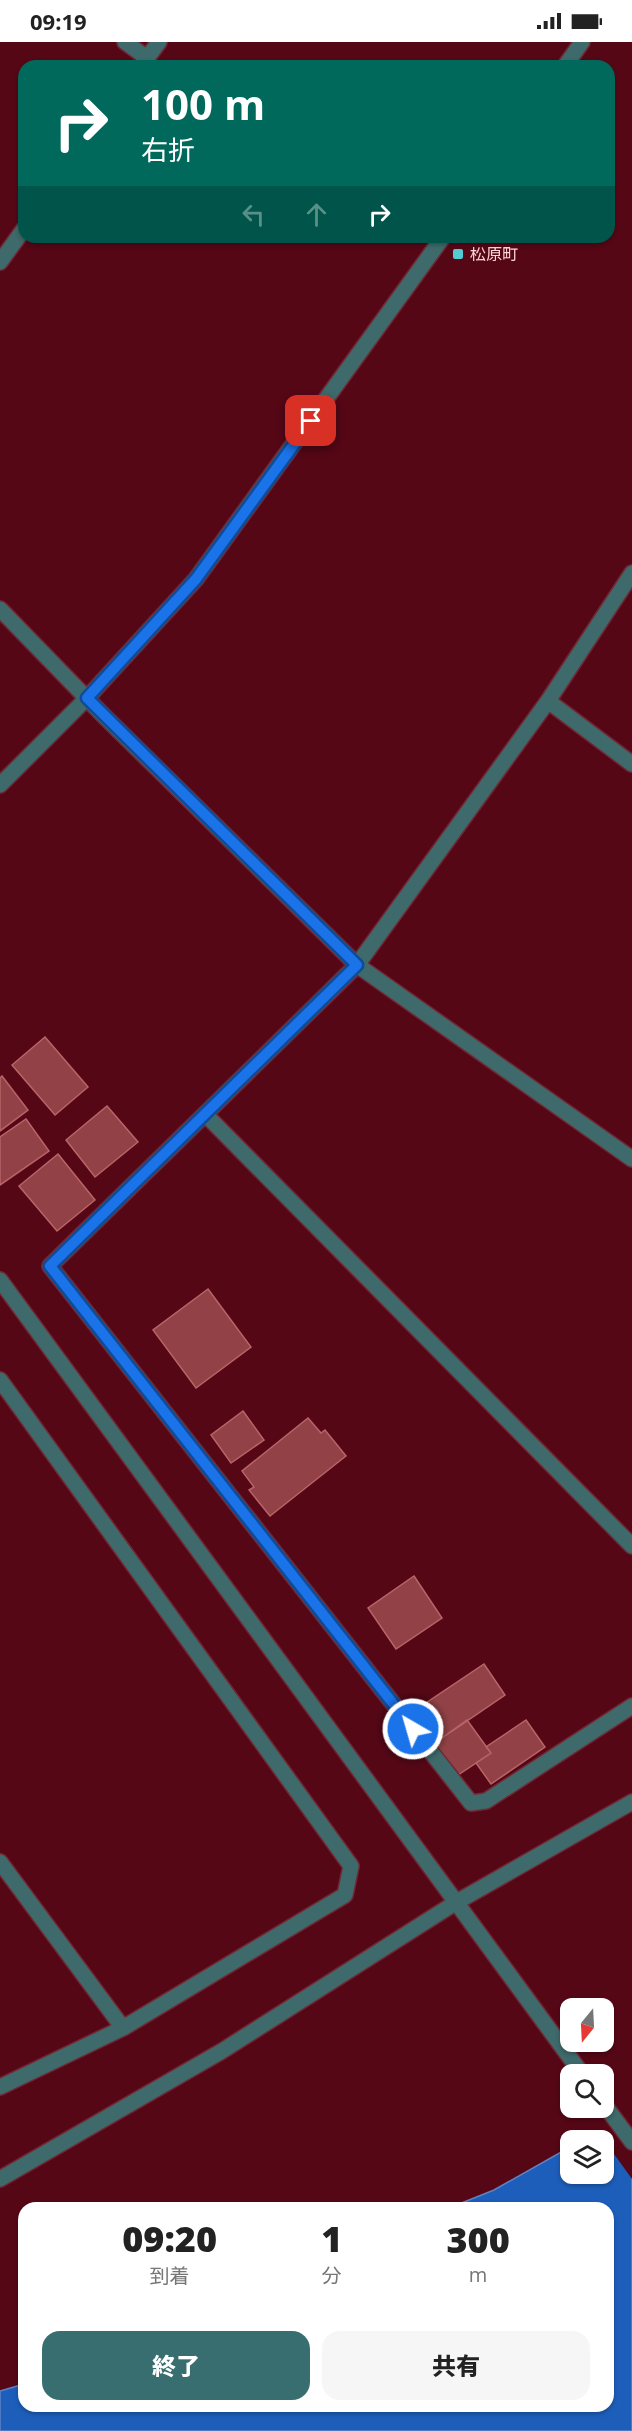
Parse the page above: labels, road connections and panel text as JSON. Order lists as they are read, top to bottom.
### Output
{
  "places": {
    "transit": ["松原町"]
  },
  "north": "bottom",
  "page": {
    "status": "09:19",
    "turn": ["100 m", "右折"],
    "eta": [
      "09:20",
      "到着",
      "1",
      "分",
      "300",
      "m"
    ],
    "buttons": ["終了", "共有"]
  }
}
